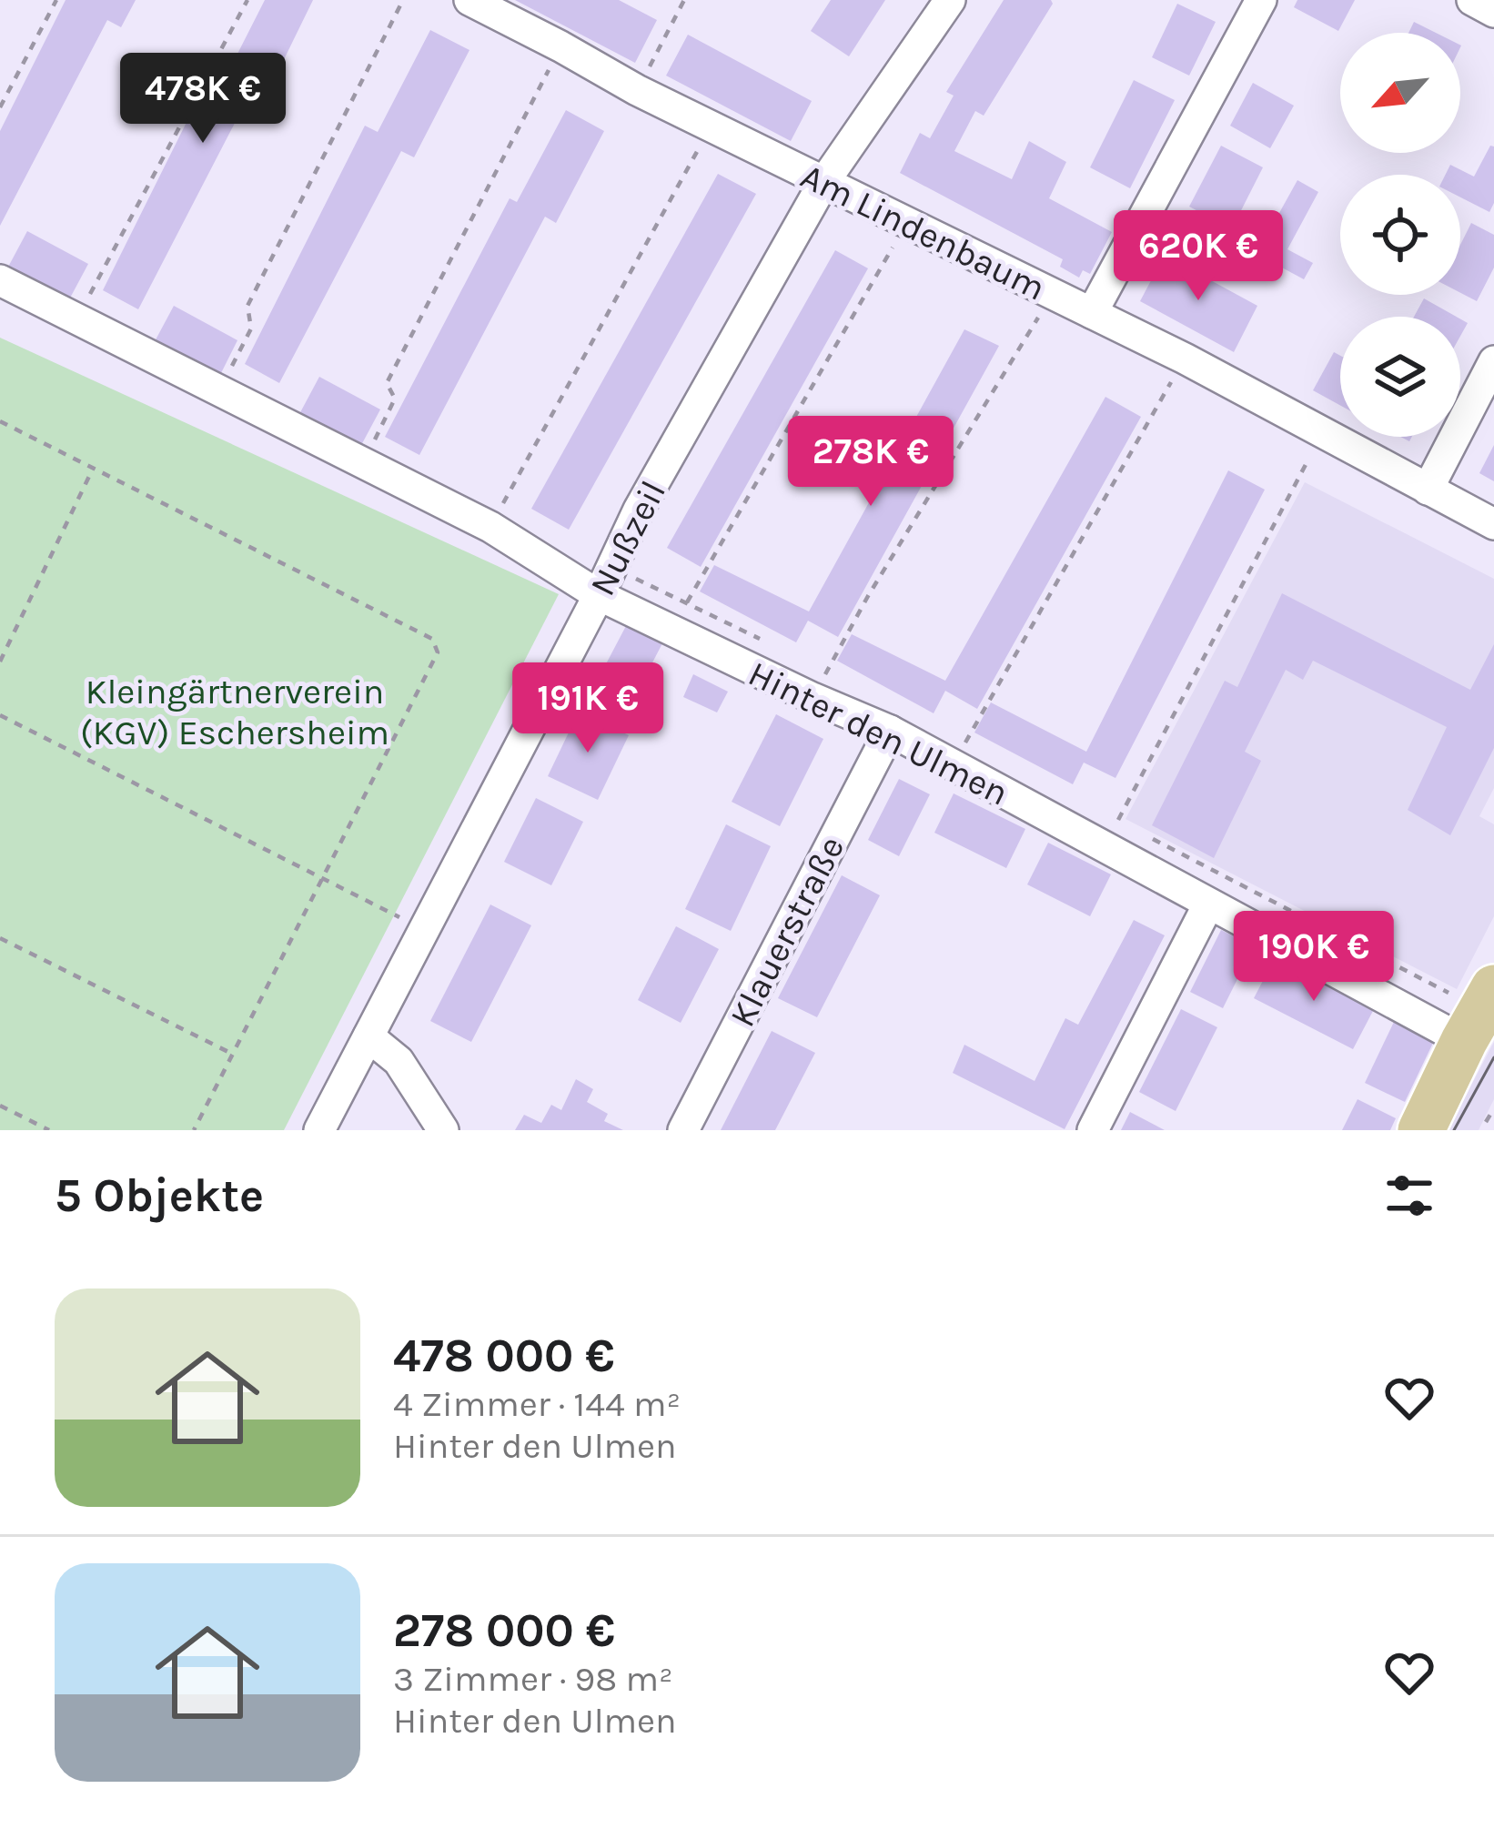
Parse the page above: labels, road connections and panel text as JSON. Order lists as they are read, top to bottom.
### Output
{
  "streets": {
    "street": [
      "Am Lindenbaum",
      "Nußzeil",
      "Hinter den Ulmen",
      "Klauerstraße"
    ]
  },
  "crossings": [
    ["Am Lindenbaum", "Nußzeil"],
    ["Nußzeil", "Hinter den Ulmen"],
    ["Hinter den Ulmen", "Klauerstraße"]
  ],
  "parks": ["Kleingärtnerverein (KGV) Eschersheim"],
  "north": "bottom left",
  "page": {
    "price": [
      "478K €",
      "620K €",
      "278K €",
      "191K €",
      "190K €"
    ],
    "heading": "5 Objekte",
    "list": [
      {
        "name": "478 000 €",
        "note": "4 Zimmer · 144 m² · Hinter den Ulmen"
      },
      {
        "name": "278 000 €",
        "note": "3 Zimmer · 98 m² · Hinter den Ulmen"
      }
    ]
  }
}
